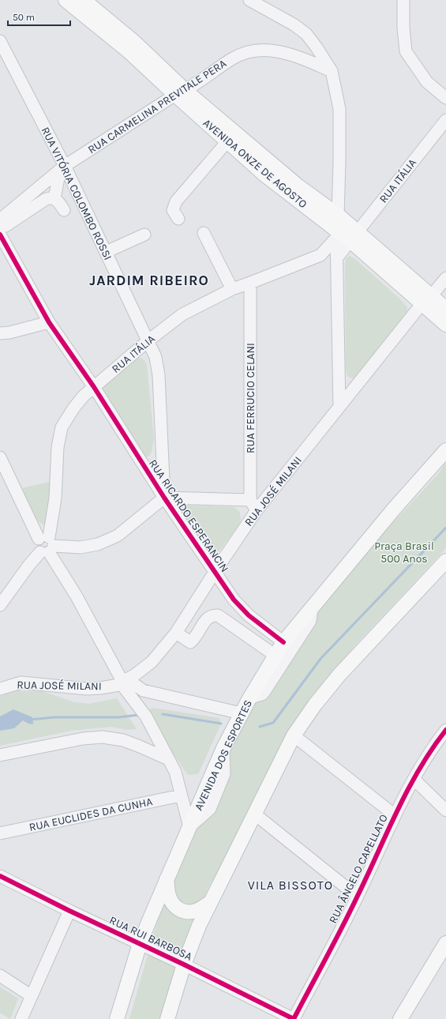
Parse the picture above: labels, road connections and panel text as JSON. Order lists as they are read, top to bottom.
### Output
{
  "streets": {
    "main road": ["AVENIDA ONZE DE AGOSTO", "AVENIDA DOS ESPORTES"],
    "street": [
      "RUA CARMELINA PREVITALE PERA",
      "RUA ITÁLIA",
      "RUA VITÓRIA COLOMBO ROSSI",
      "RUA FERRUCIO CELANI",
      "RUA JOSÉ MILANI",
      "RUA RICARDO ESPERANCIN",
      "RUA EUCLIDES DA CUNHA",
      "RUA ÂNGELO CAPELLATO",
      "RUA RUI BARBOSA"
    ]
  },
  "crossings": [
    ["RUA CARMELINA PREVITALE PERA", "AVENIDA ONZE DE AGOSTO"],
    ["RUA CARMELINA PREVITALE PERA", "RUA VITÓRIA COLOMBO ROSSI"],
    ["RUA CARMELINA PREVITALE PERA", "RUA RICARDO ESPERANCIN"],
    ["AVENIDA ONZE DE AGOSTO", "RUA ITÁLIA"],
    ["AVENIDA ONZE DE AGOSTO", "RUA JOSÉ MILANI"],
    ["RUA ITÁLIA", "RUA VITÓRIA COLOMBO ROSSI"],
    ["RUA ITÁLIA", "RUA FERRUCIO CELANI"],
    ["RUA ITÁLIA", "RUA RICARDO ESPERANCIN"],
    ["RUA VITÓRIA COLOMBO ROSSI", "RUA RICARDO ESPERANCIN"],
    ["RUA JOSÉ MILANI", "RUA RICARDO ESPERANCIN"],
    ["RUA RICARDO ESPERANCIN", "AVENIDA DOS ESPORTES"],
    ["AVENIDA DOS ESPORTES", "RUA RUI BARBOSA"],
    ["RUA ÂNGELO CAPELLATO", "RUA RUI BARBOSA"]
  ],
  "districts": ["JARDIM RIBEIRO", "VILA BISSOTO"],
  "parks": ["Praça Brasil 500 Anos"],
  "scale_bar": "50 m"
}
